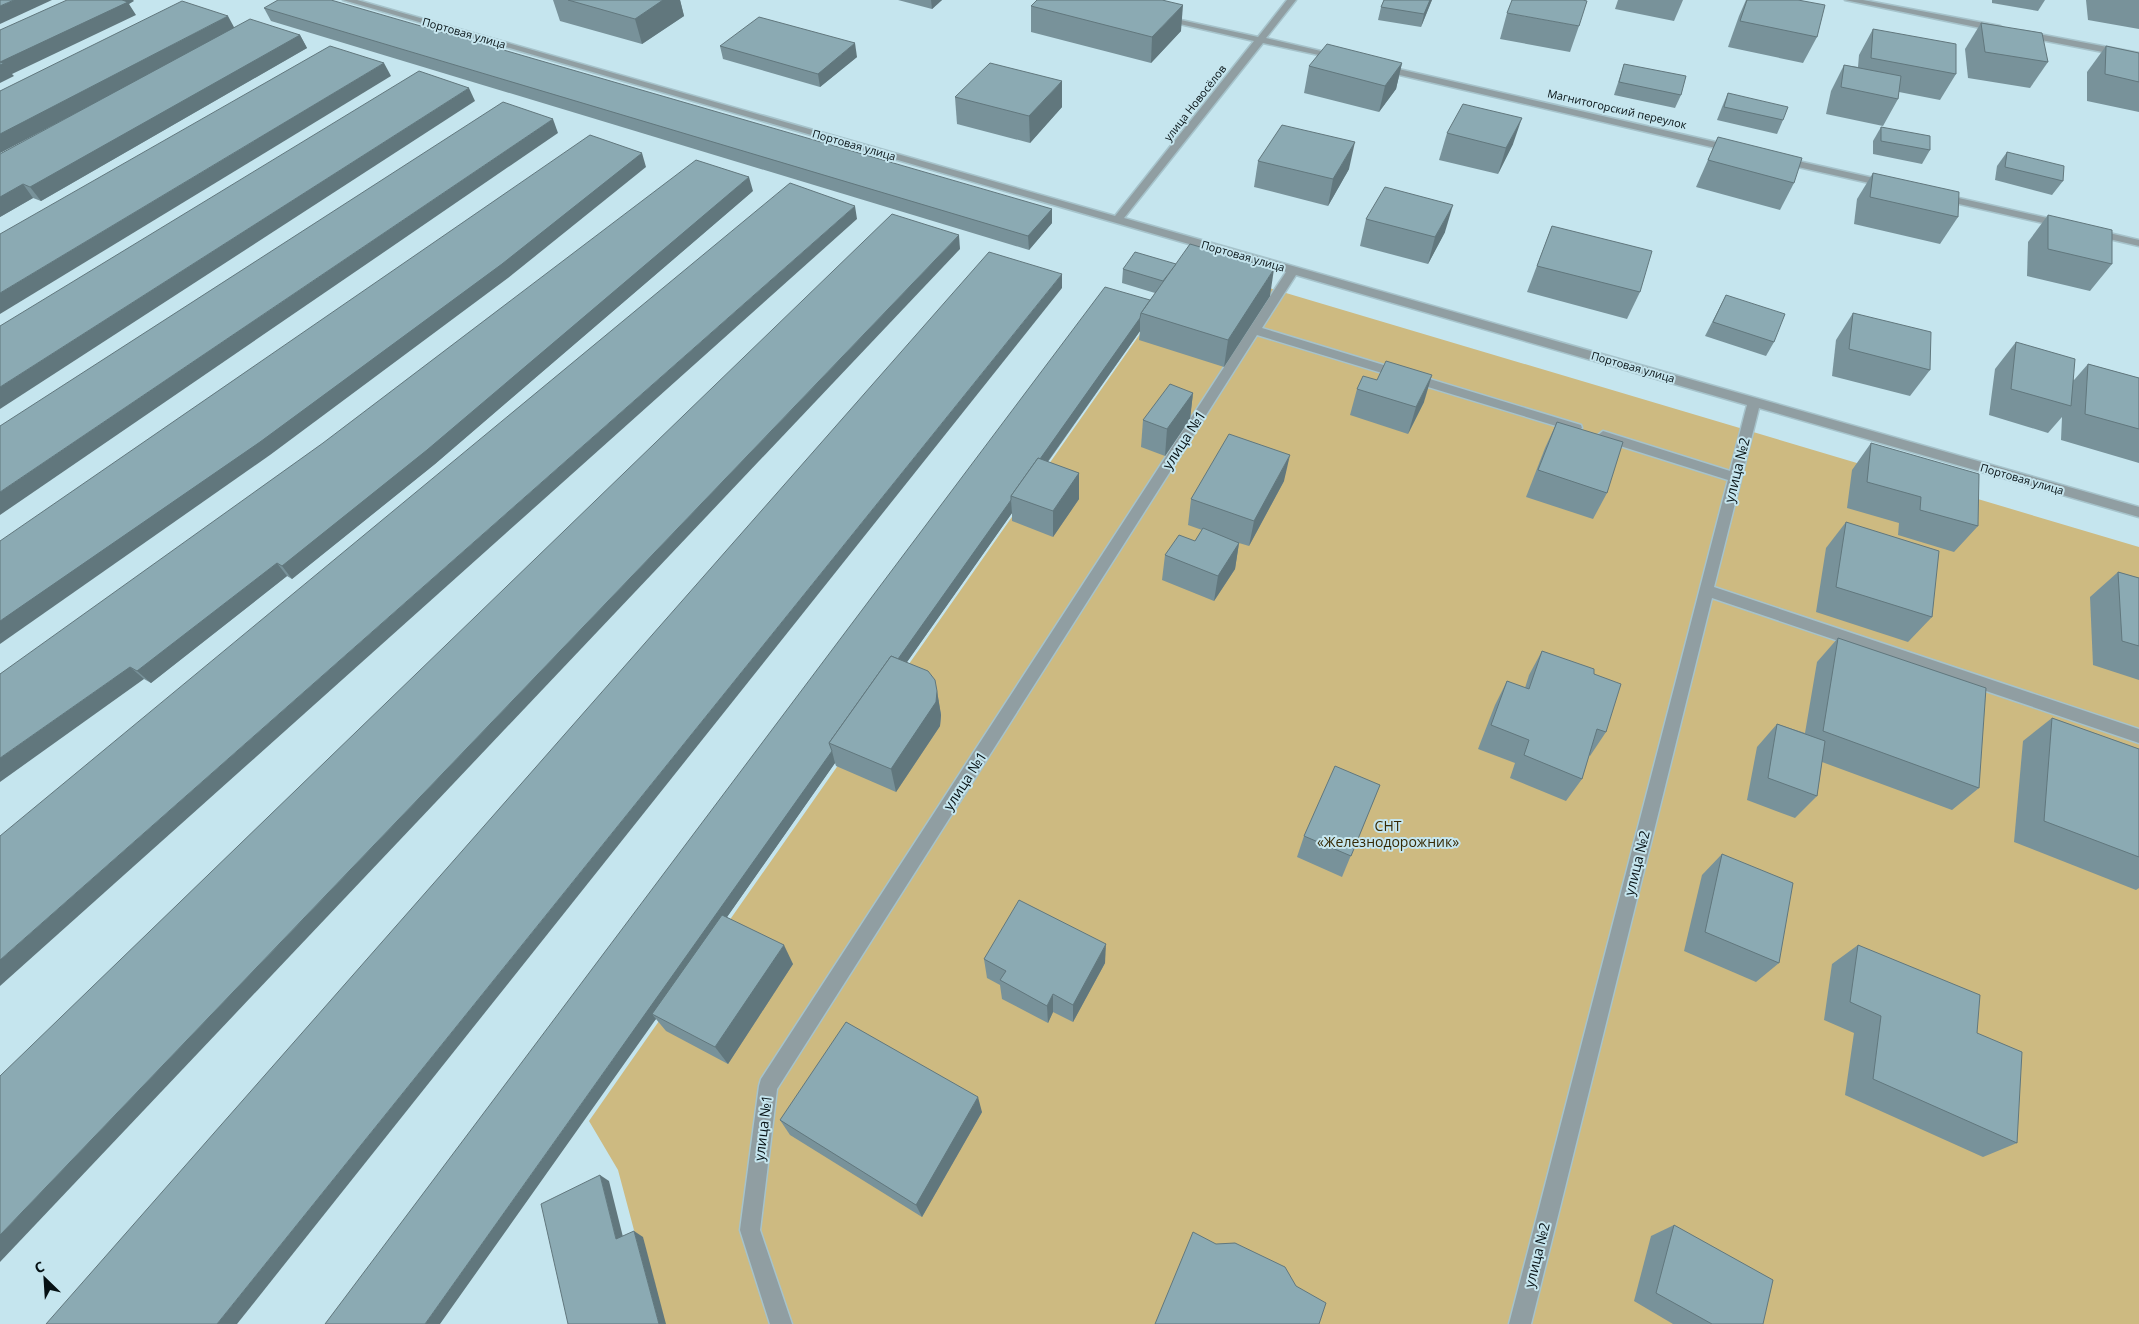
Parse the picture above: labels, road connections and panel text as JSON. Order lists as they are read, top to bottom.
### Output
{
  "streets": {
    "street": [
      "Портовая улица",
      "улица Новосёлов",
      "Магнитогорский переулок",
      "улица №1",
      "улица №2"
    ]
  },
  "crossings": [
    ["Портовая улица", "улица Новосёлов"],
    ["Портовая улица", "улица №1"],
    ["Портовая улица", "улица №2"]
  ],
  "parks": ["СНТ «Железнодорожник»"],
  "north": "top left"
}
